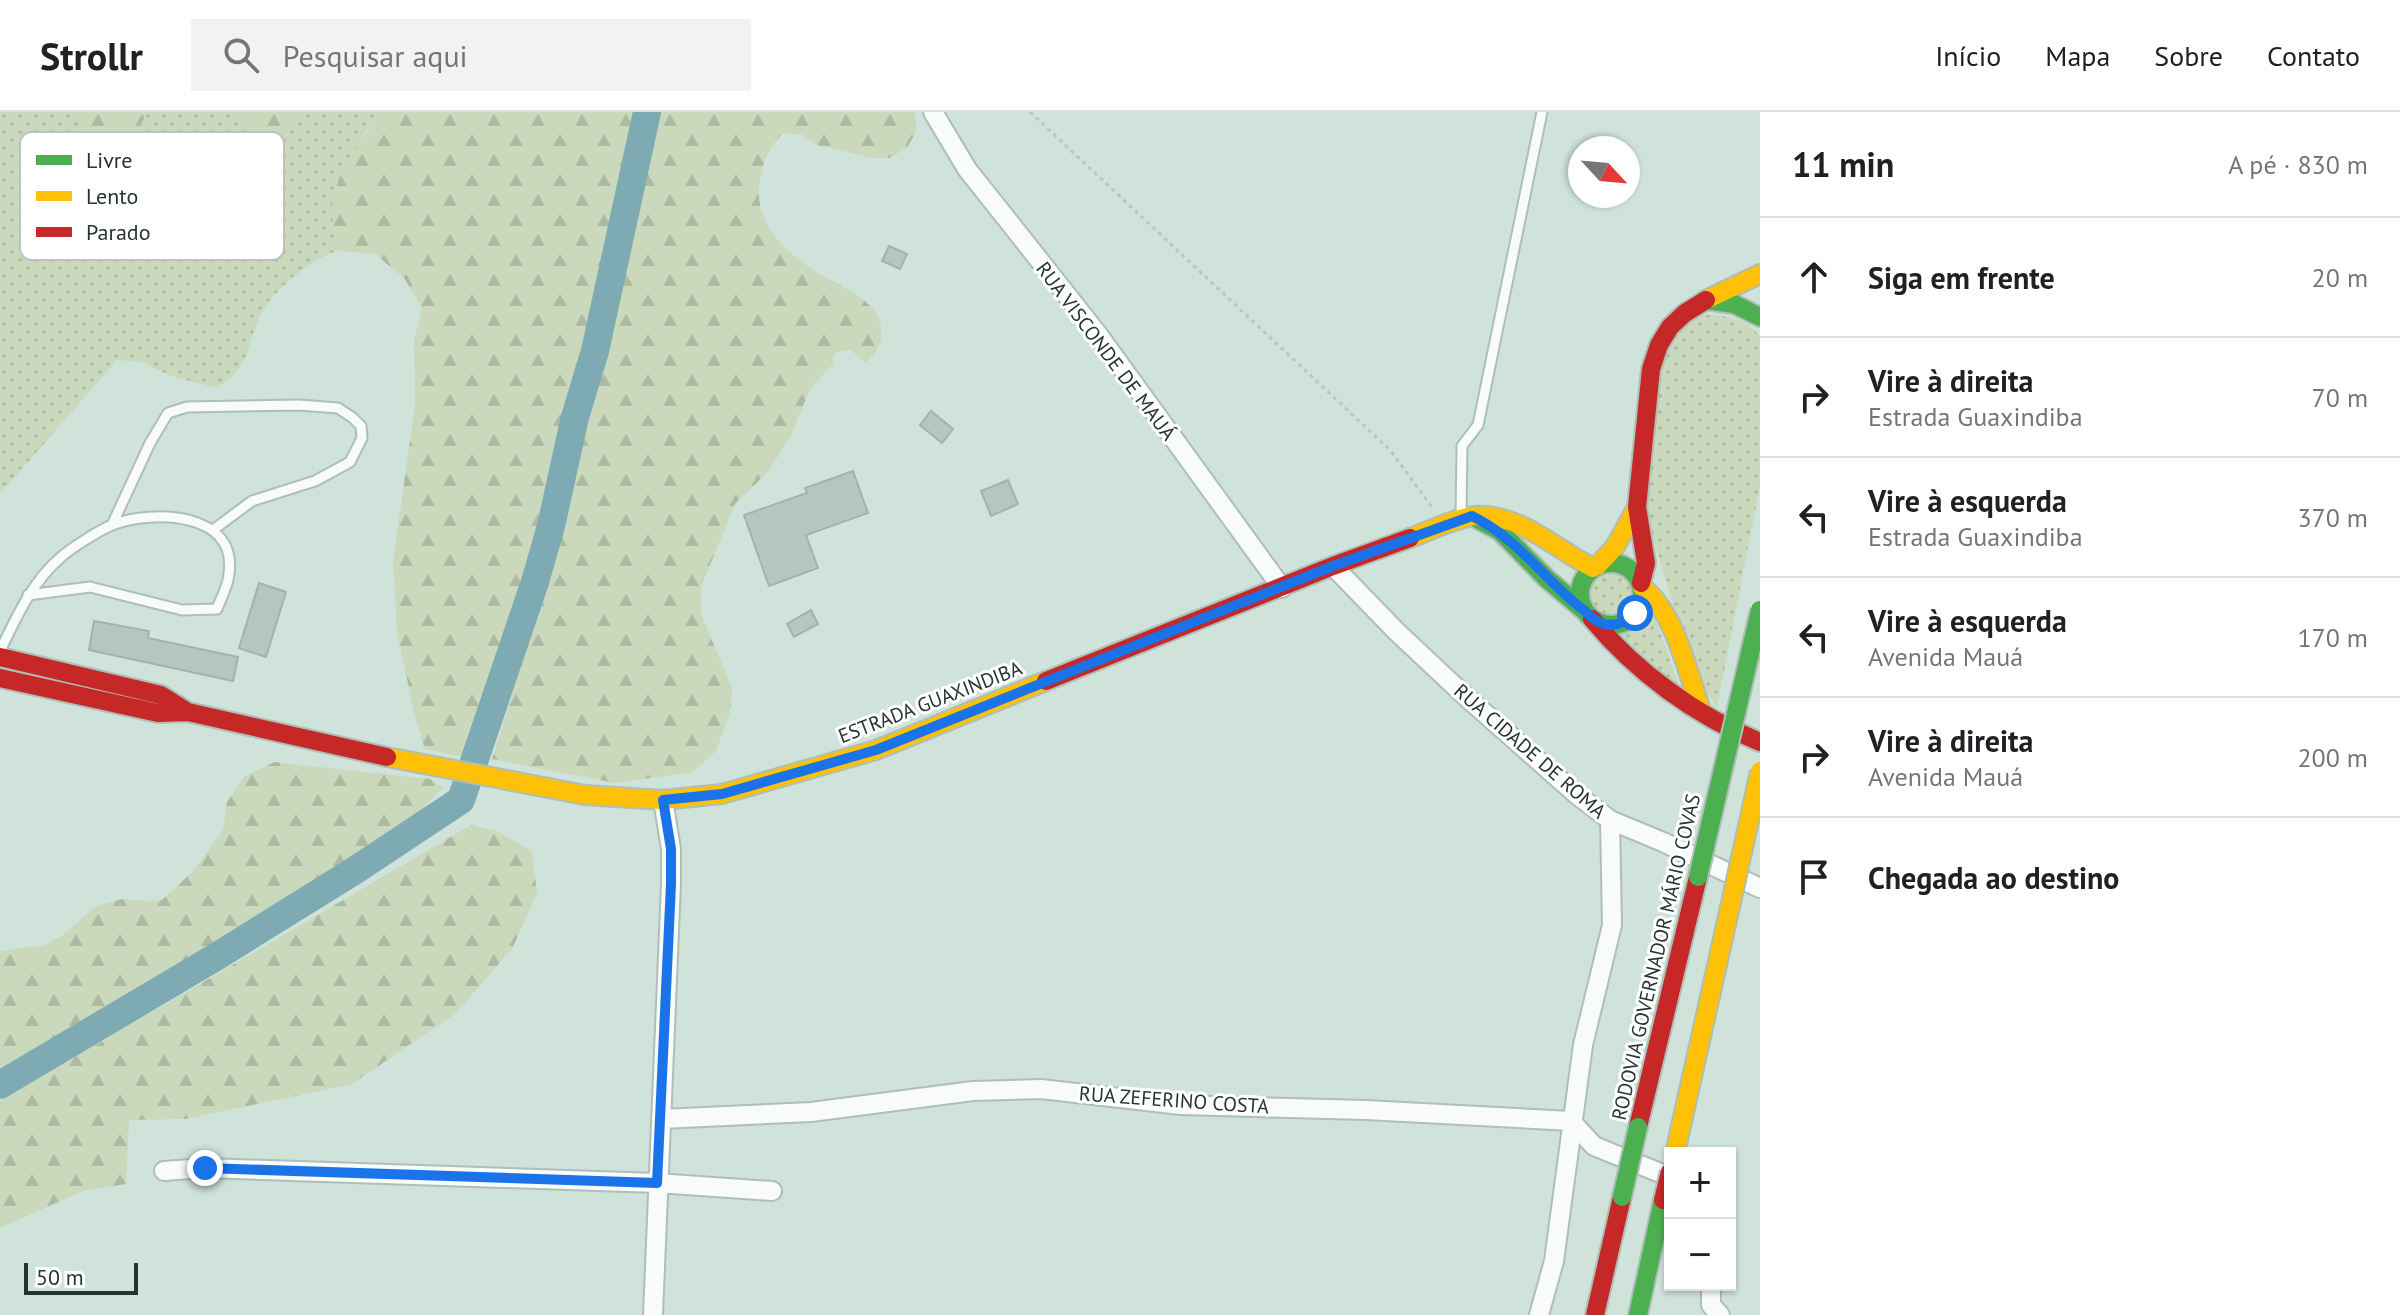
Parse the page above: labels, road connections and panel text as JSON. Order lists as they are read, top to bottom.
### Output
{
  "streets": {
    "main road": ["ESTRADA GUAXINDIBA", "RODOVIA GOVERNADOR MÁRIO COVAS"],
    "street": ["RUA VISCONDE DE MAUÁ", "RUA CIDADE DE ROMA", "RUA ZEFERINO COSTA"]
  },
  "crossings": [
    ["RUA VISCONDE DE MAUÁ", "ESTRADA GUAXINDIBA"],
    ["ESTRADA GUAXINDIBA", "RUA CIDADE DE ROMA"]
  ],
  "legend": ["Livre", "Lento", "Parado"],
  "scale_bar": "50 m",
  "north": "bottom right",
  "page": {
    "header": "Strollr",
    "search": "Pesquisar aqui",
    "nav": [
      "Início",
      "Mapa",
      "Sobre",
      "Contato"
    ],
    "heading": ["11 min", "A pé · 830 m"],
    "list": [
      ["Siga em frente", "20 m"],
      ["Vire à direita", "Estrada Guaxindiba", "70 m"],
      ["Vire à esquerda", "Estrada Guaxindiba", "370 m"],
      ["Vire à esquerda", "Avenida Mauá", "170 m"],
      ["Vire à direita", "Avenida Mauá", "200 m"],
      "Chegada ao destino"
    ],
    "map_buttons": ["+", "−"],
    "scale": "50 m"
  }
}
